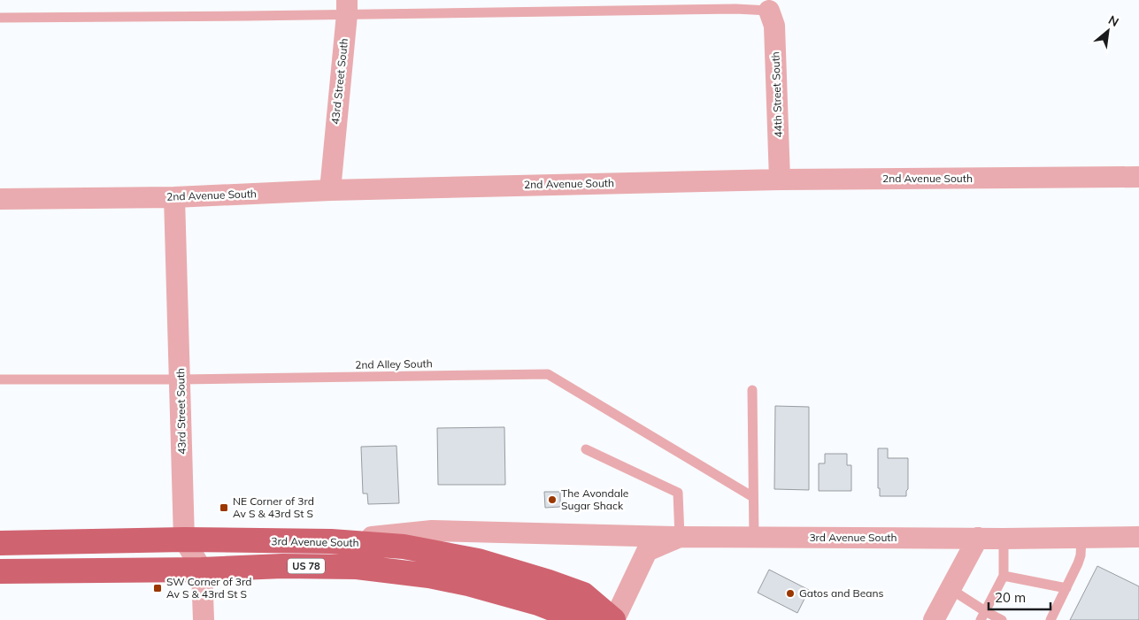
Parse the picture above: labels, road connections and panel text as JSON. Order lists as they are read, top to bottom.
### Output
{
  "streets": {
    "main road": ["3rd Avenue South", "US 78"],
    "street": ["43rd Street South", "44th Street South", "2nd Avenue South"],
    "lane": ["2nd Alley South"]
  },
  "crossings": [
    ["43rd Street South", "2nd Avenue South"],
    ["43rd Street South", "2nd Alley South"],
    ["43rd Street South", "3rd Avenue South"],
    ["43rd Street South", "US 78"],
    ["44th Street South", "2nd Avenue South"]
  ],
  "places": {
    "other": ["The Avondale Sugar Shack", "Gatos and Beans"],
    "transit": ["NE Corner of 3rd Av S & 43rd St S", "SW Corner of 3rd Av S & 43rd St S"]
  },
  "scale_bar": "20 m",
  "north": "top right"
}
